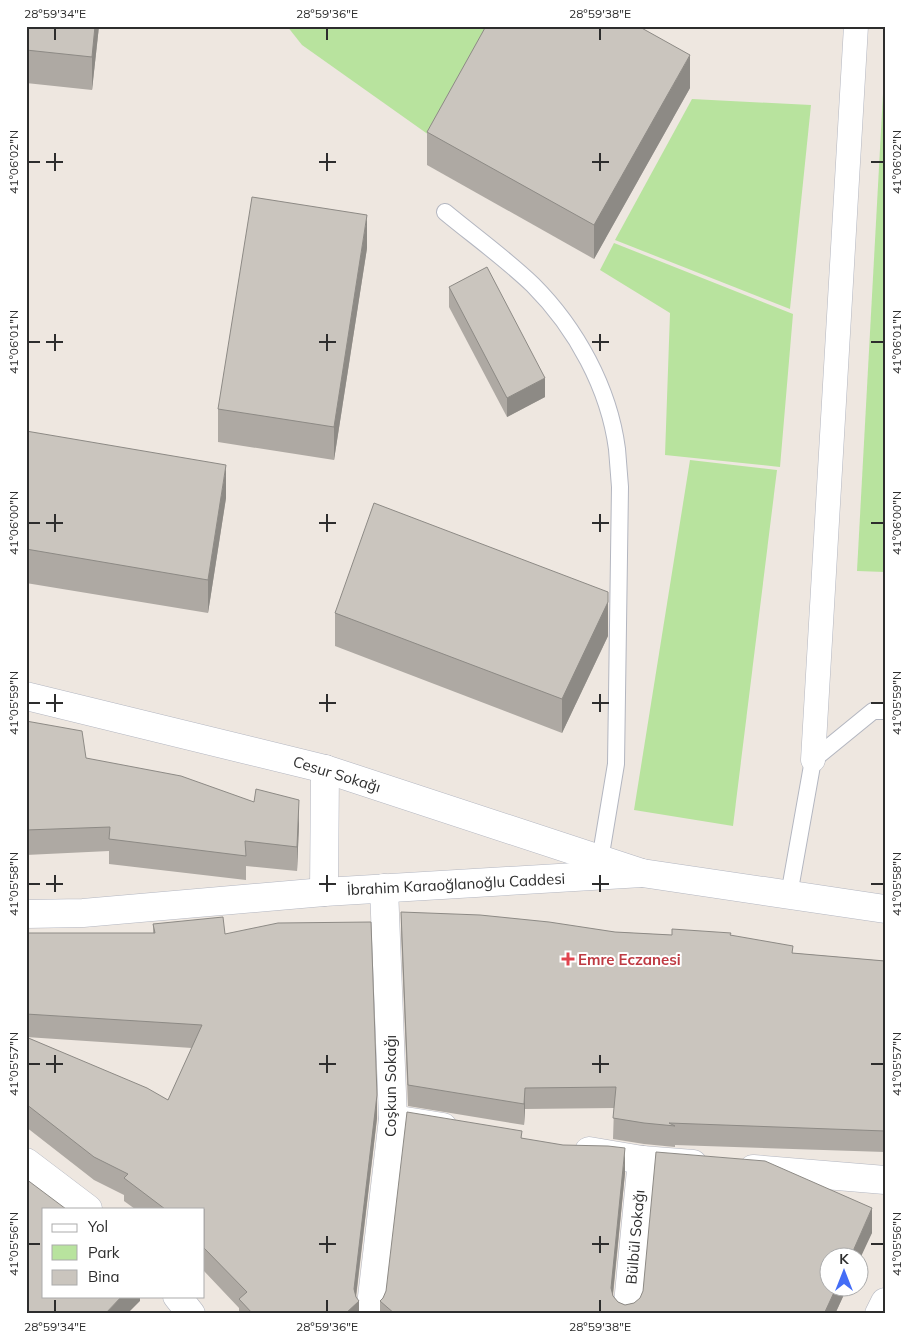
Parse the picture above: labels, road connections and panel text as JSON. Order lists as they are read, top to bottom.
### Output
{
  "streets": {
    "street": [
      "Cesur Sokağı",
      "İbrahim Karaoğlanoğlu Caddesi",
      "Coşkun Sokağı",
      "Bülbül Sokağı"
    ]
  },
  "crossings": [
    ["Cesur Sokağı", "İbrahim Karaoğlanoğlu Caddesi"],
    ["İbrahim Karaoğlanoğlu Caddesi", "Coşkun Sokağı"]
  ],
  "places": {
    "health": ["Emre Eczanesi"]
  },
  "legend": ["Yol", "Park", "Bina"],
  "north": "top",
  "coordinates": [
    "28°59'34\"E",
    "28°59'36\"E",
    "28°59'38\"E",
    "41°06'02\"N",
    "41°06'01\"N",
    "41°06'00\"N",
    "41°05'59\"N",
    "41°05'58\"N",
    "41°05'57\"N",
    "41°05'56\"N"
  ]
}
